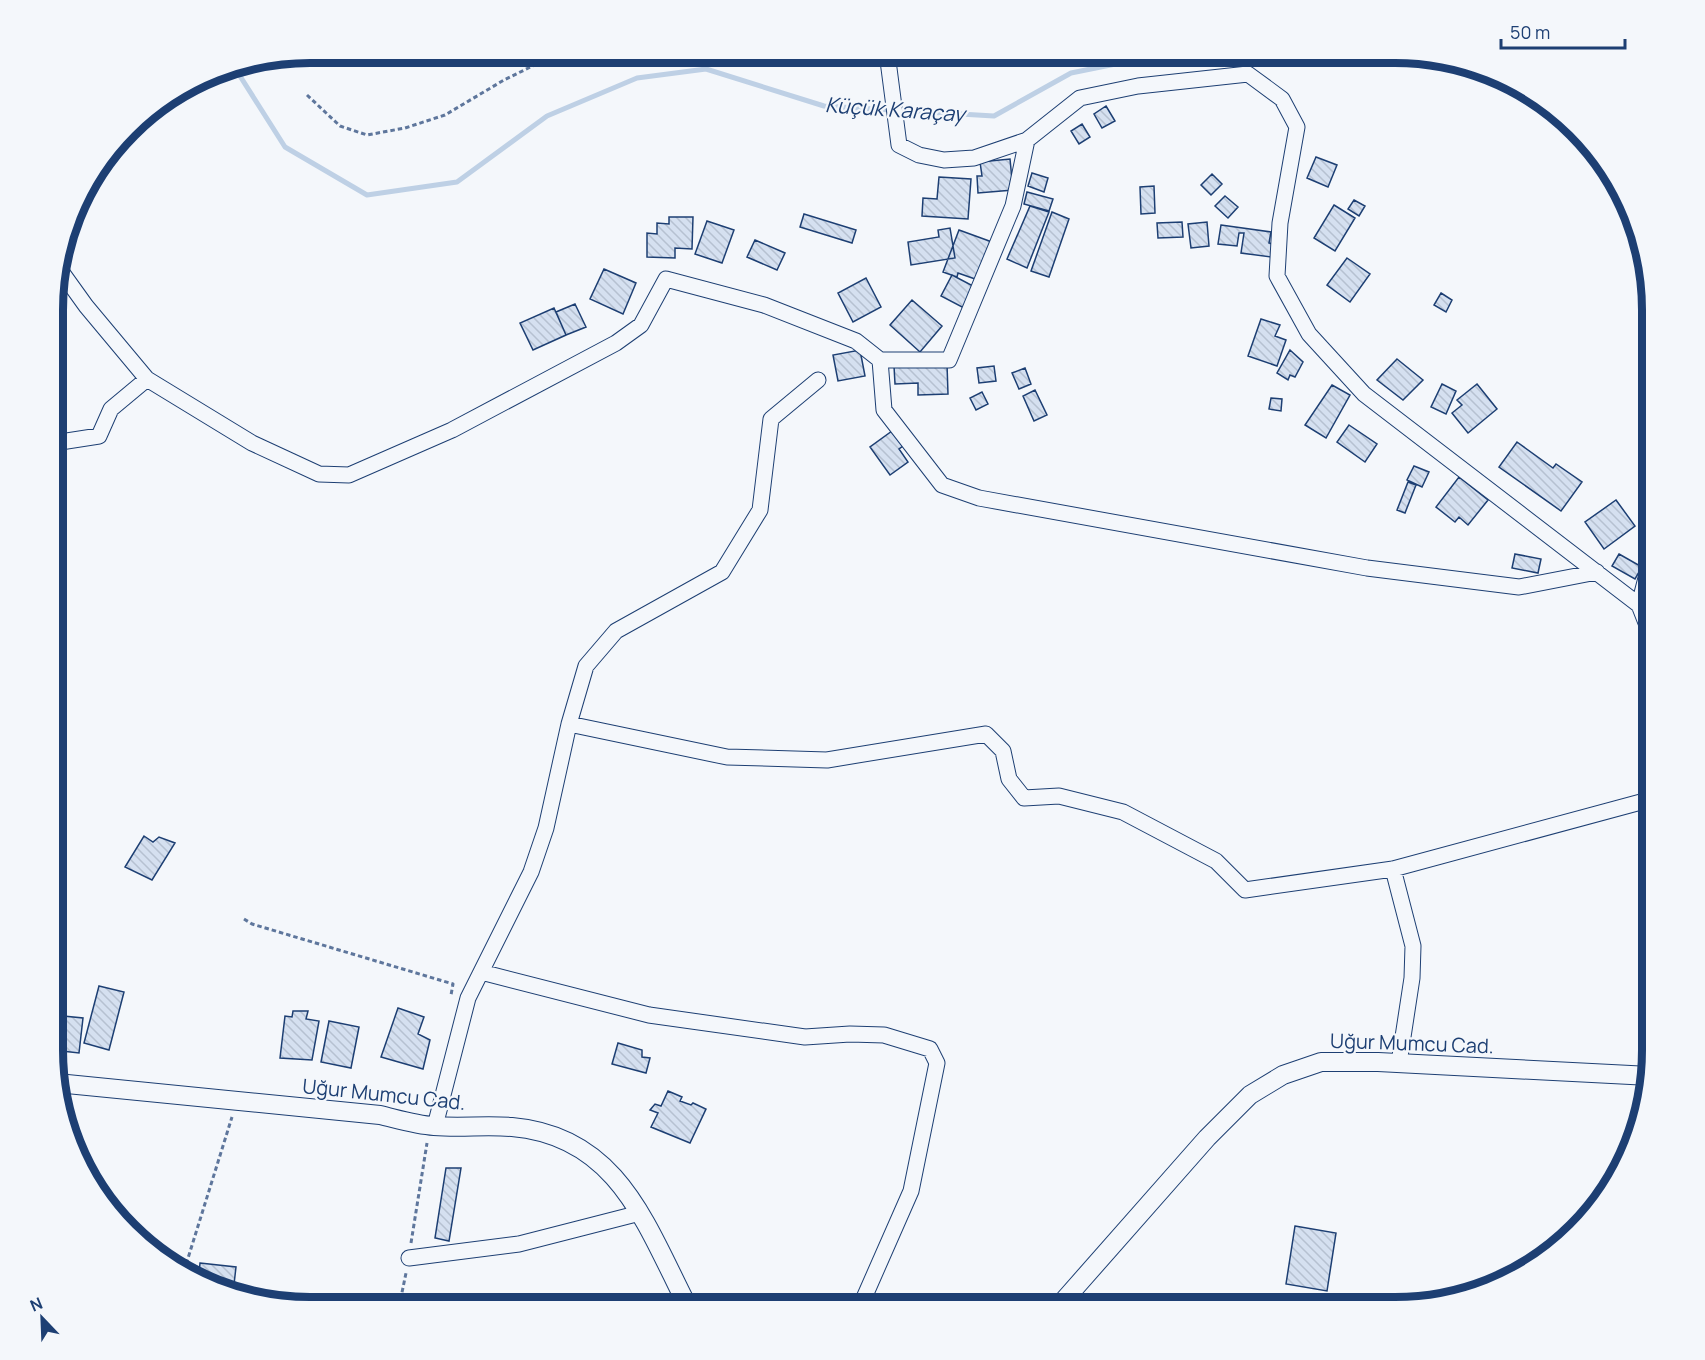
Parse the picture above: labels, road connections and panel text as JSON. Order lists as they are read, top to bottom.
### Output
{
  "streets": {
    "street": ["Uğur Mumcu Cad."]
  },
  "water": ["Küçük Karaçay"],
  "scale_bar": "50 m",
  "north": "top left"
}
